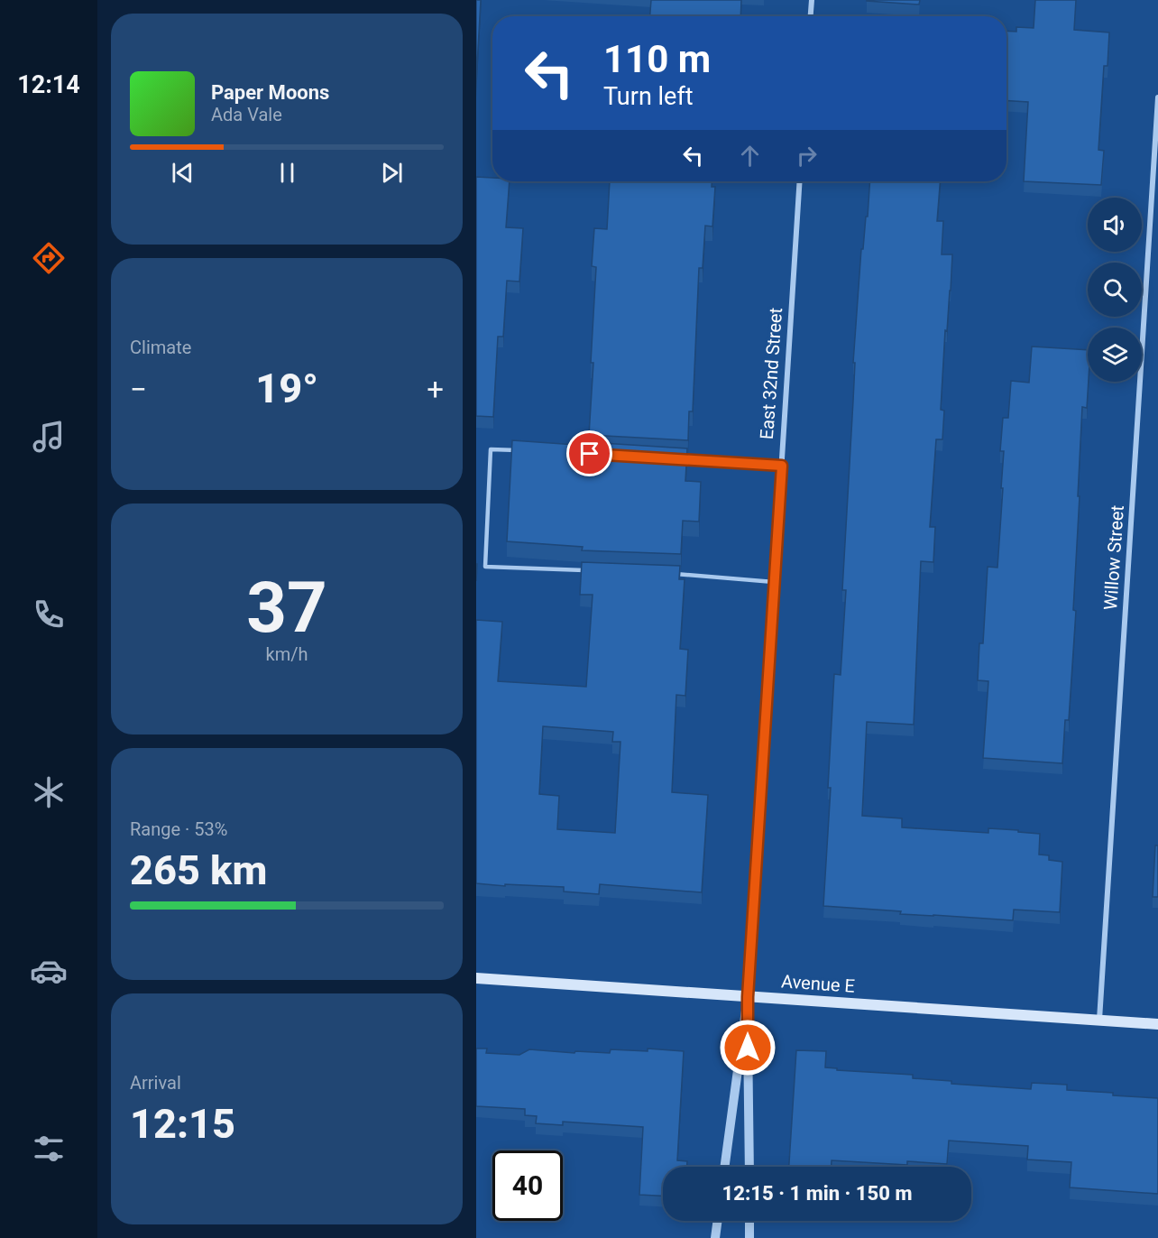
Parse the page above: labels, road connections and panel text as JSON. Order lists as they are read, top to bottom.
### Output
{
  "streets": {
    "main road": ["Avenue E"],
    "street": ["East 32nd Street", "Willow Street"]
  },
  "crossings": [
    ["East 32nd Street", "Avenue E"],
    ["Willow Street", "Avenue E"]
  ],
  "page": {
    "tabs": "12:14",
    "turn": ["110 m", "Turn left"],
    "song": ["Paper Moons", "Ada Vale"],
    "tile": [
      "Climate",
      ["37", "km/h"],
      ["Range · 53%", "265 km"],
      ["Arrival", "12:15"]
    ],
    "heat": ["−", "19°", "+"],
    "limit": "40",
    "trip": "12:15 · 1 min · 150 m"
  }
}
